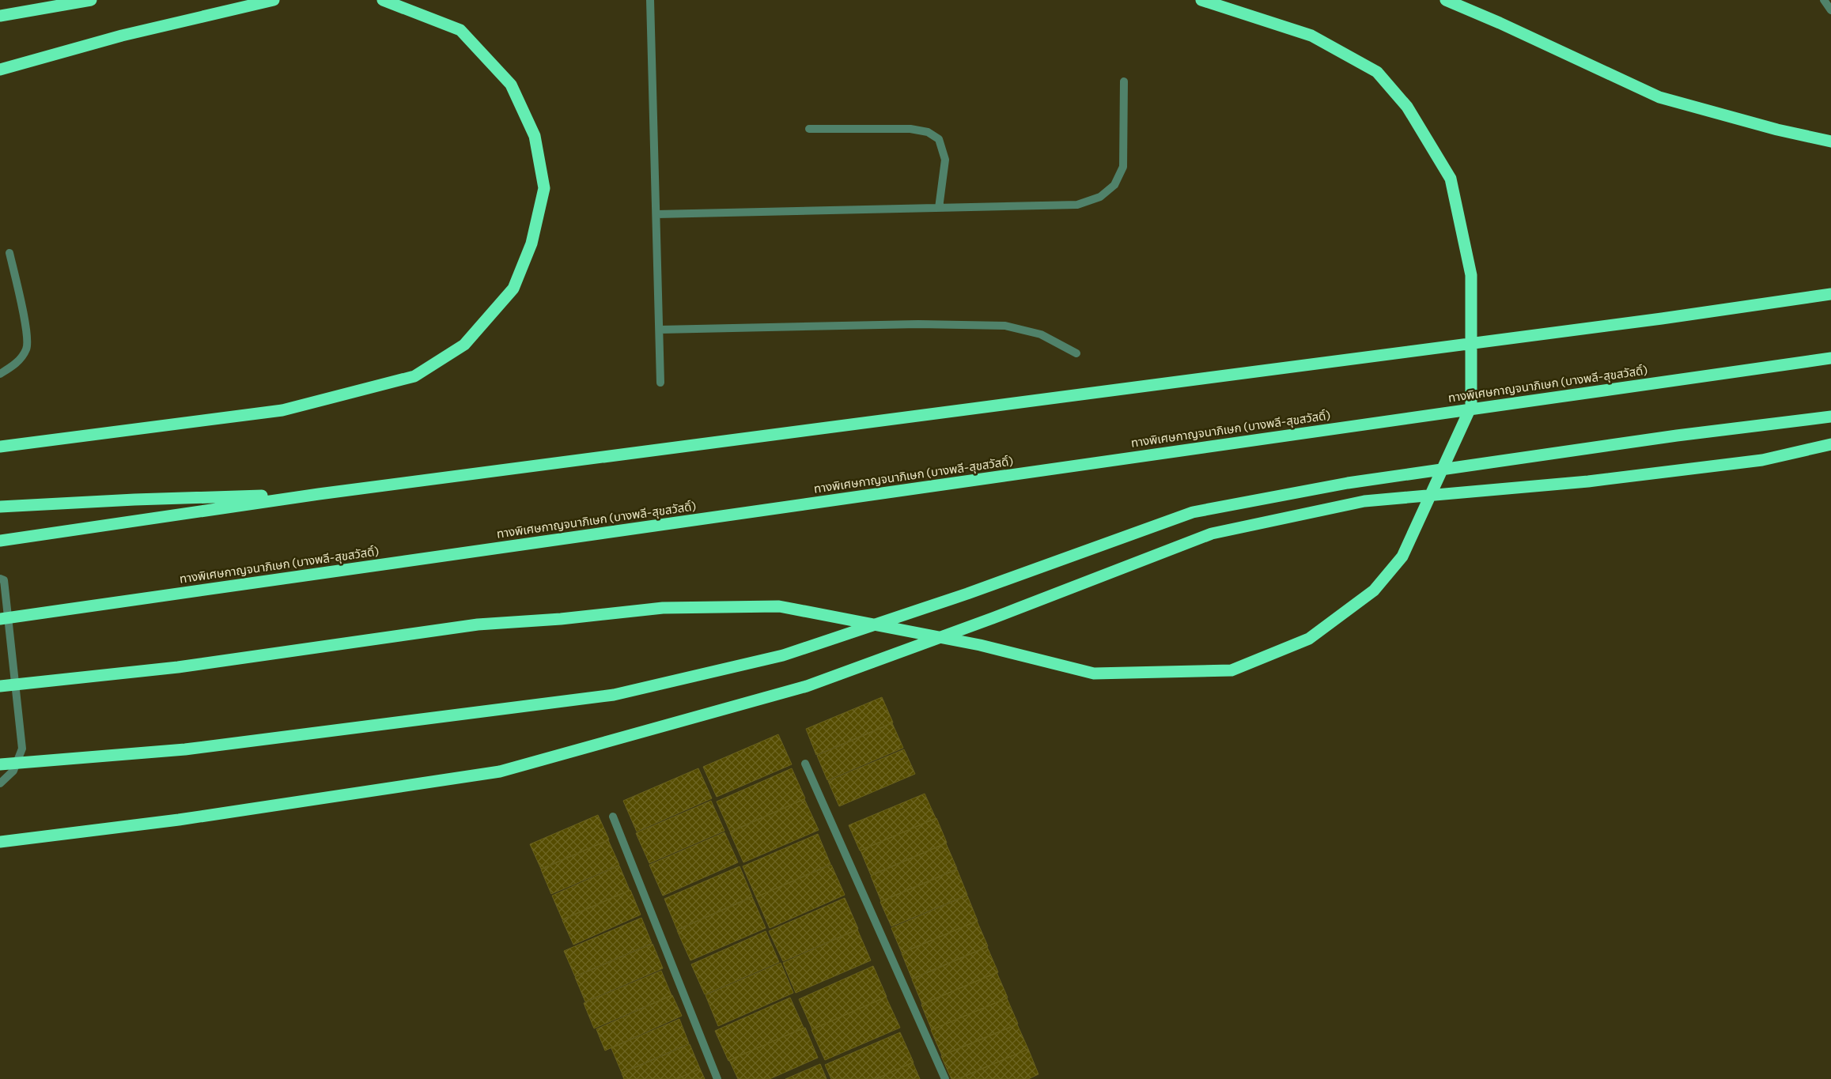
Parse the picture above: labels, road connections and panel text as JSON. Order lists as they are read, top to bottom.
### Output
{
  "streets": {
    "highway": ["ทางพิเศษกาญจนาภิเษก (บางพลี-สุขสวัสดิ์)"]
  }
}
